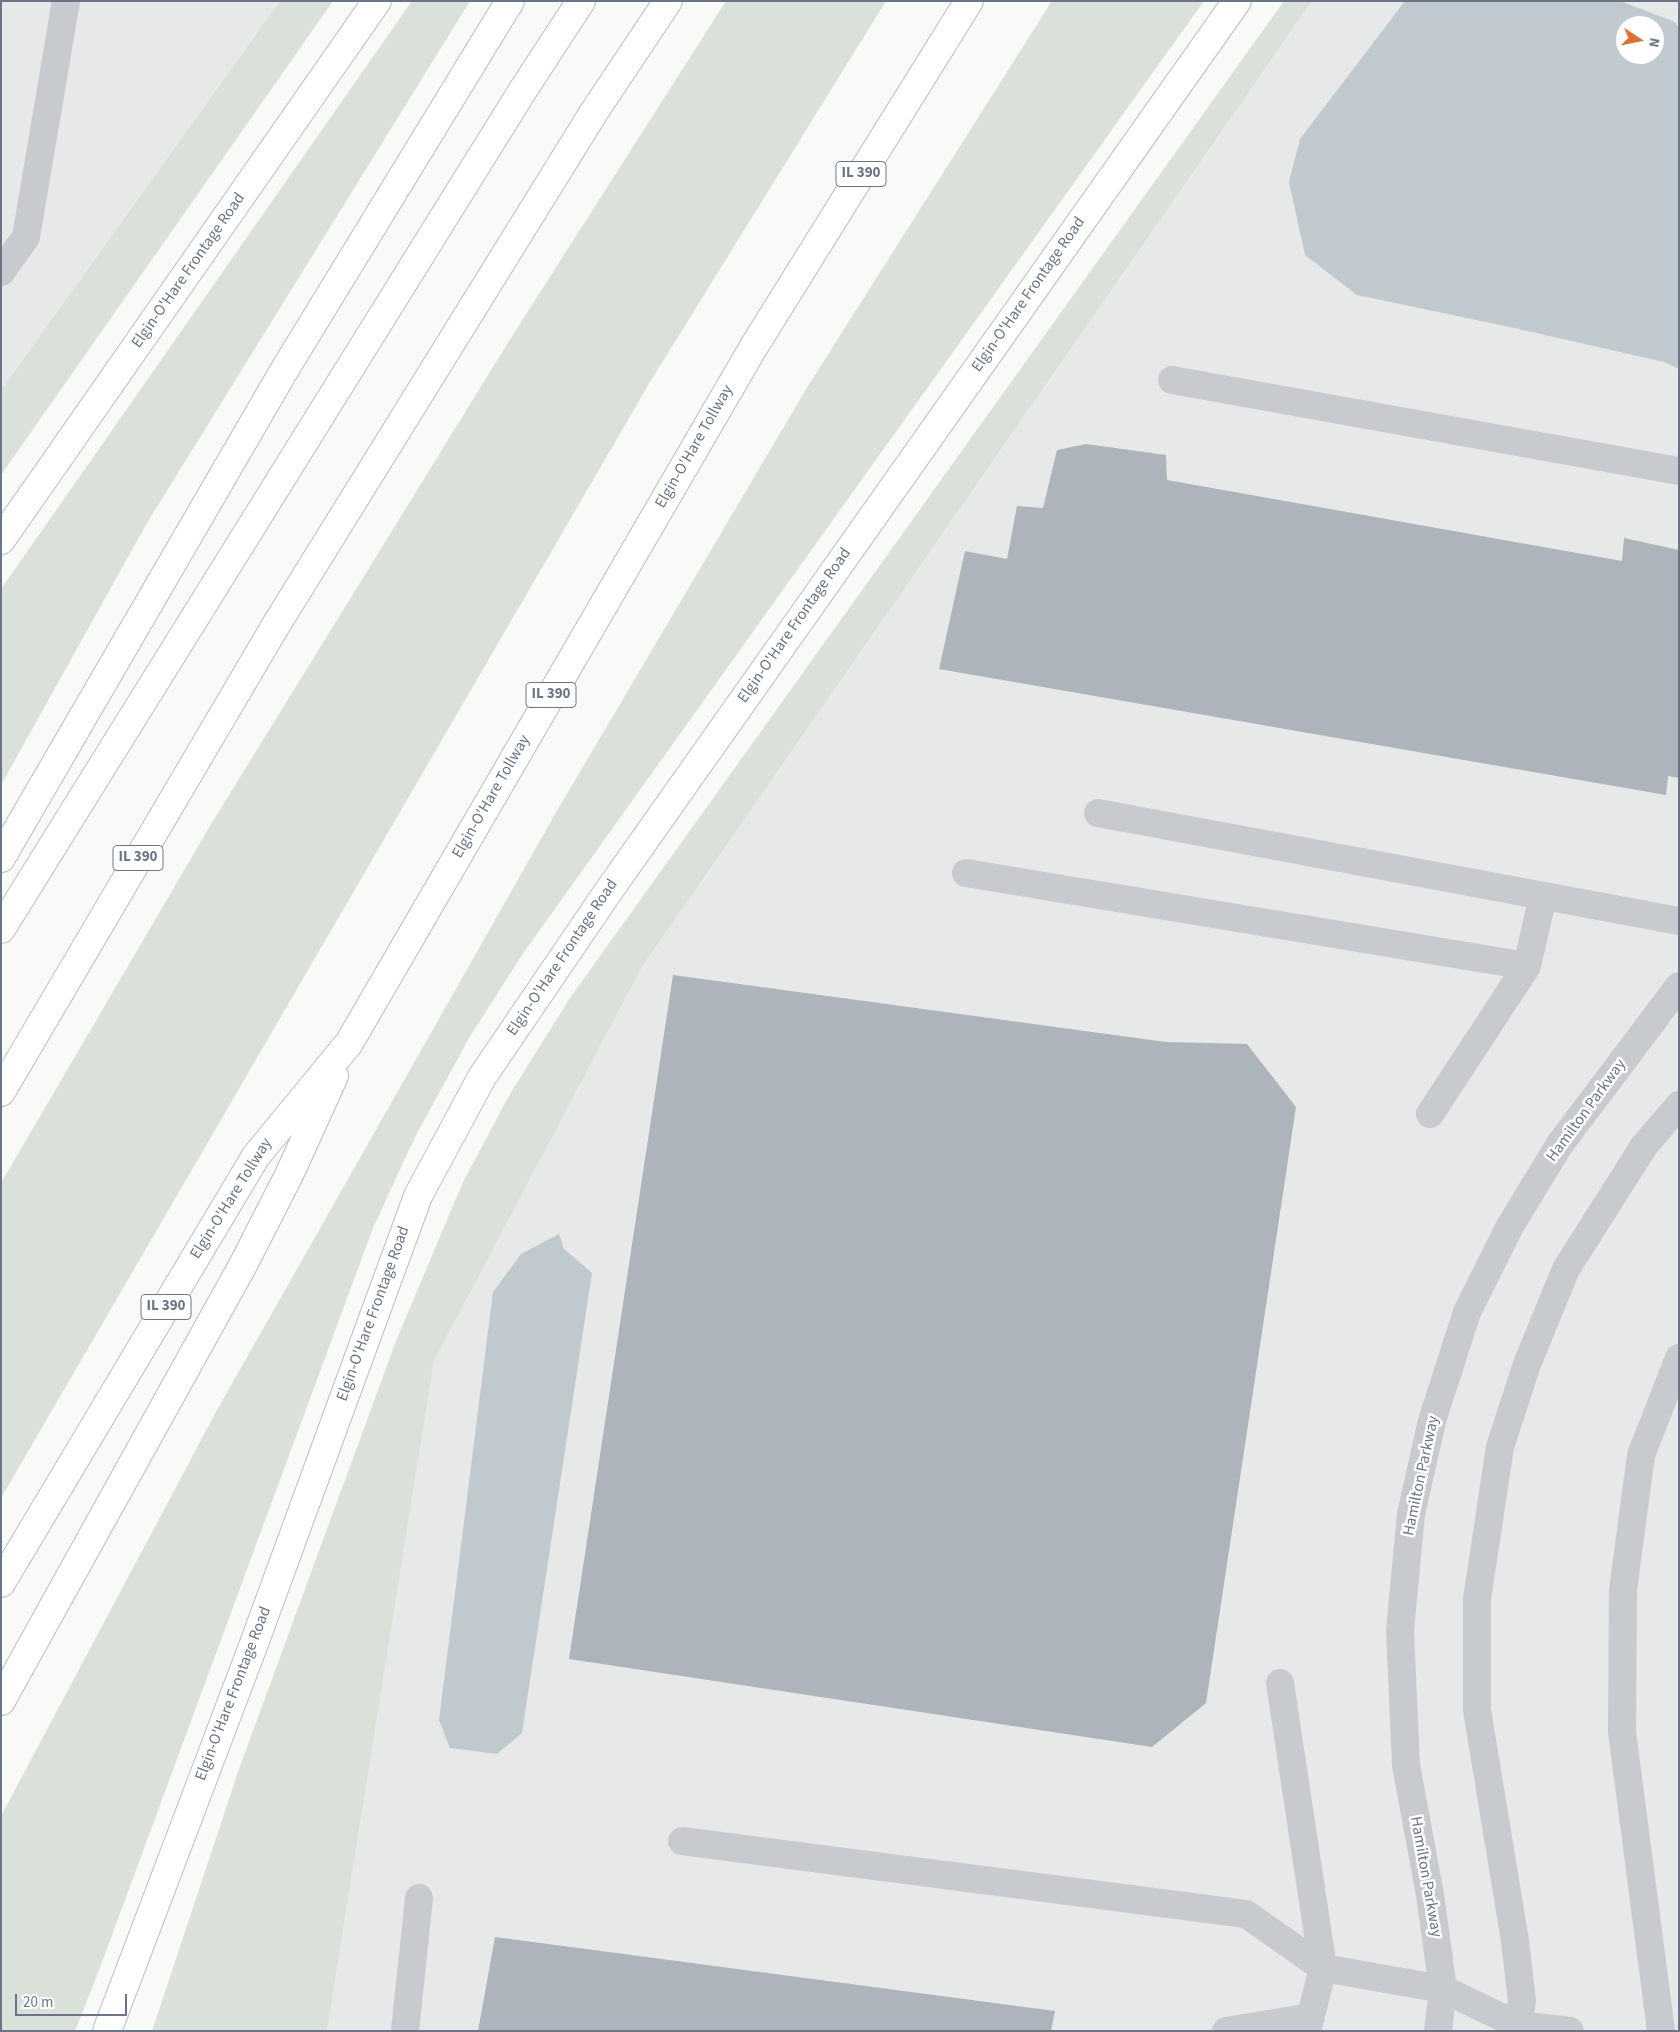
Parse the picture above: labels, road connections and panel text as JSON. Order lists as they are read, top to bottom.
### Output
{
  "streets": {
    "main road": ["IL 390", "Elgin-O'Hare Frontage Road", "Elgin-O'Hare Tollway"],
    "street": ["Hamilton Parkway"]
  },
  "scale_bar": "20 m",
  "north": "right"
}
